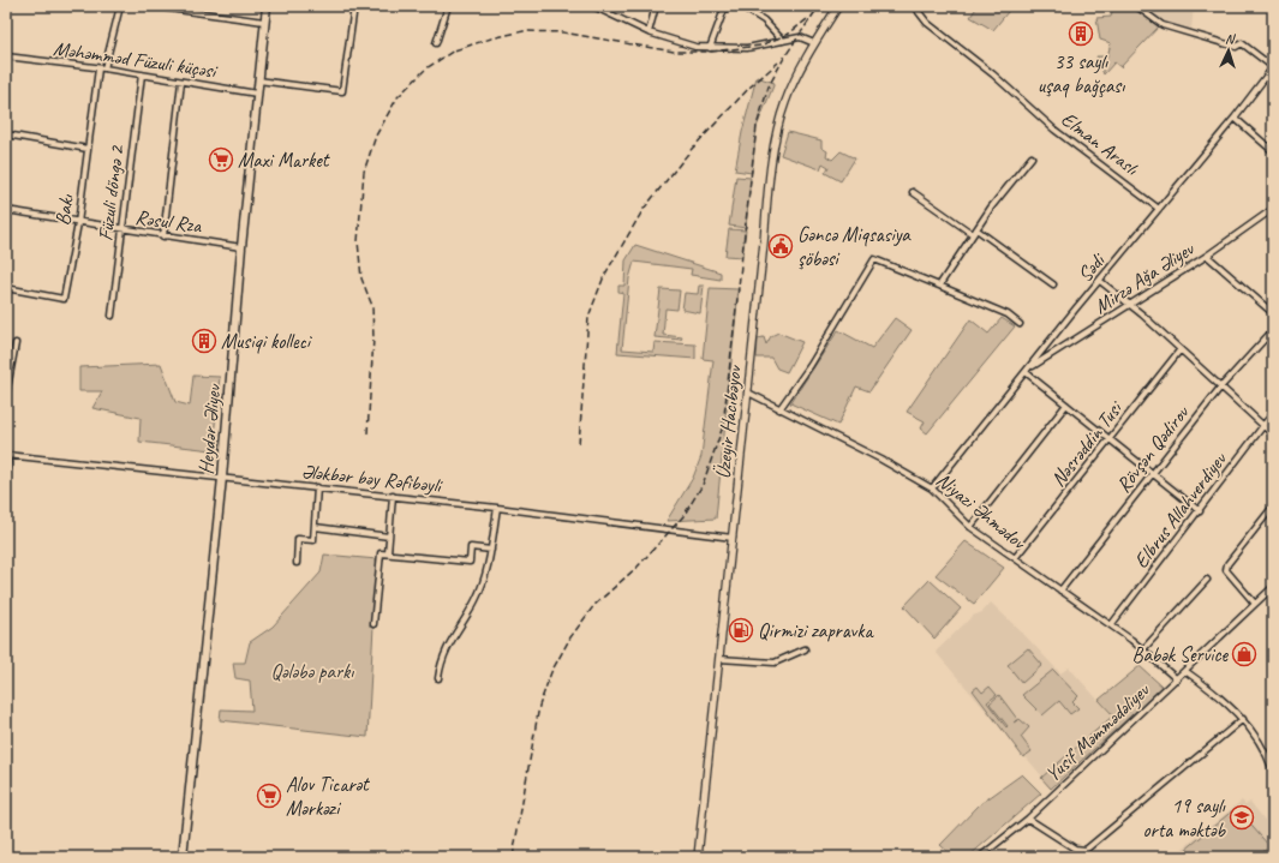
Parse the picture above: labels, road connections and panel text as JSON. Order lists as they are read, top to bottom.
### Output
{
  "streets": {
    "main road": ["Üzeyir Hacıbəyov", "Heydər Əliyev"],
    "street": [
      "Məhəmməd Füzuli küçəsi",
      "Elman Araslı",
      "Füzuli döngə 2",
      "Bakı",
      "Rəsul Rza",
      "Sədi",
      "Mirzə Ağa Əliyev",
      "Nəsrəddin Tusi",
      "Rövşən Qədirov",
      "Ələkbər bəy Rəfibəyli",
      "Niyazi Əhmədov",
      "Elbrus Allahverdiyev",
      "Yusif Məmmədəliyev"
    ]
  },
  "crossings": [
    ["Məhəmməd Füzuli küçəsi", "Füzuli döngə 2"],
    ["Məhəmməd Füzuli küçəsi", "Bakı"],
    ["Məhəmməd Füzuli küçəsi", "Heydər Əliyev"],
    ["Elman Araslı", "Sədi"],
    ["Füzuli döngə 2", "Rəsul Rza"],
    ["Bakı", "Rəsul Rza"],
    ["Rəsul Rza", "Heydər Əliyev"],
    ["Sədi", "Mirzə Ağa Əliyev"],
    ["Sədi", "Niyazi Əhmədov"],
    ["Üzeyir Hacıbəyov", "Ələkbər bəy Rəfibəyli"],
    ["Üzeyir Hacıbəyov", "Niyazi Əhmədov"],
    ["Heydər Əliyev", "Ələkbər bəy Rəfibəyli"],
    ["Nəsrəddin Tusi", "Niyazi Əhmədov"],
    ["Rövşən Qədirov", "Niyazi Əhmədov"],
    ["Niyazi Əhmədov", "Elbrus Allahverdiyev"],
    ["Niyazi Əhmədov", "Yusif Məmmədəliyev"]
  ],
  "parks": ["Qələbə parkı"],
  "places": {
    "building": ["33 saylı uşaq bağçası", "Musiqi kolleci"],
    "supermarket": ["Maxi Market", "Alov Ticarət Mərkəzi"],
    "public building": ["Gəncə Miqsasiya şöbəsi"],
    "fuel station": ["Qirmizi zapravka"],
    "shop": ["Babək Service"],
    "school or university": ["19 saylı orta məktəb"]
  },
  "north": "top"
}
